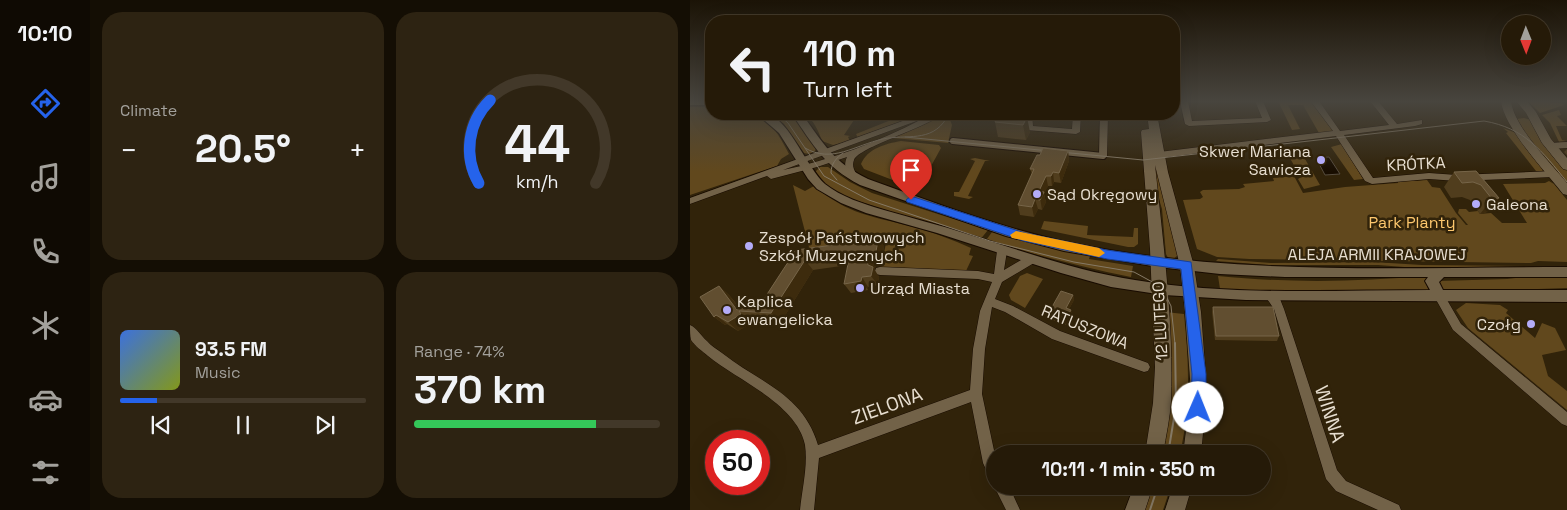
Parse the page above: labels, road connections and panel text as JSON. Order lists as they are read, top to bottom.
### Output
{
  "streets": {
    "main road": ["12 LUTEGO"],
    "street": [
      "KRÓTKA",
      "ALEJA ARMII KRAJOWEJ",
      "RATUSZOWA",
      "ZIELONA",
      "WINNA"
    ]
  },
  "crossings": [
    ["ALEJA ARMII KRAJOWEJ", "12 LUTEGO"]
  ],
  "parks": ["Park Planty"],
  "places": [
    "Skwer Mariana Sawicza",
    "Sąd Okręgowy",
    "Galeona",
    "Zespół Państwowych Szkół Muzycznych",
    "Urząd Miasta",
    "Kaplica ewangelicka",
    "Czołg"
  ],
  "north": "bottom",
  "page": {
    "tabs": "10:10",
    "tile": [
      "Climate",
      ["Range · 74%", "370 km"]
    ],
    "turn": ["110 m", "Turn left"],
    "heat": ["−", "20.5°", "+"],
    "song": ["93.5 FM", "Music"],
    "limit": "50",
    "trip": "10:11 · 1 min · 350 m",
    "gauge": ["44", "km/h"]
  }
}
